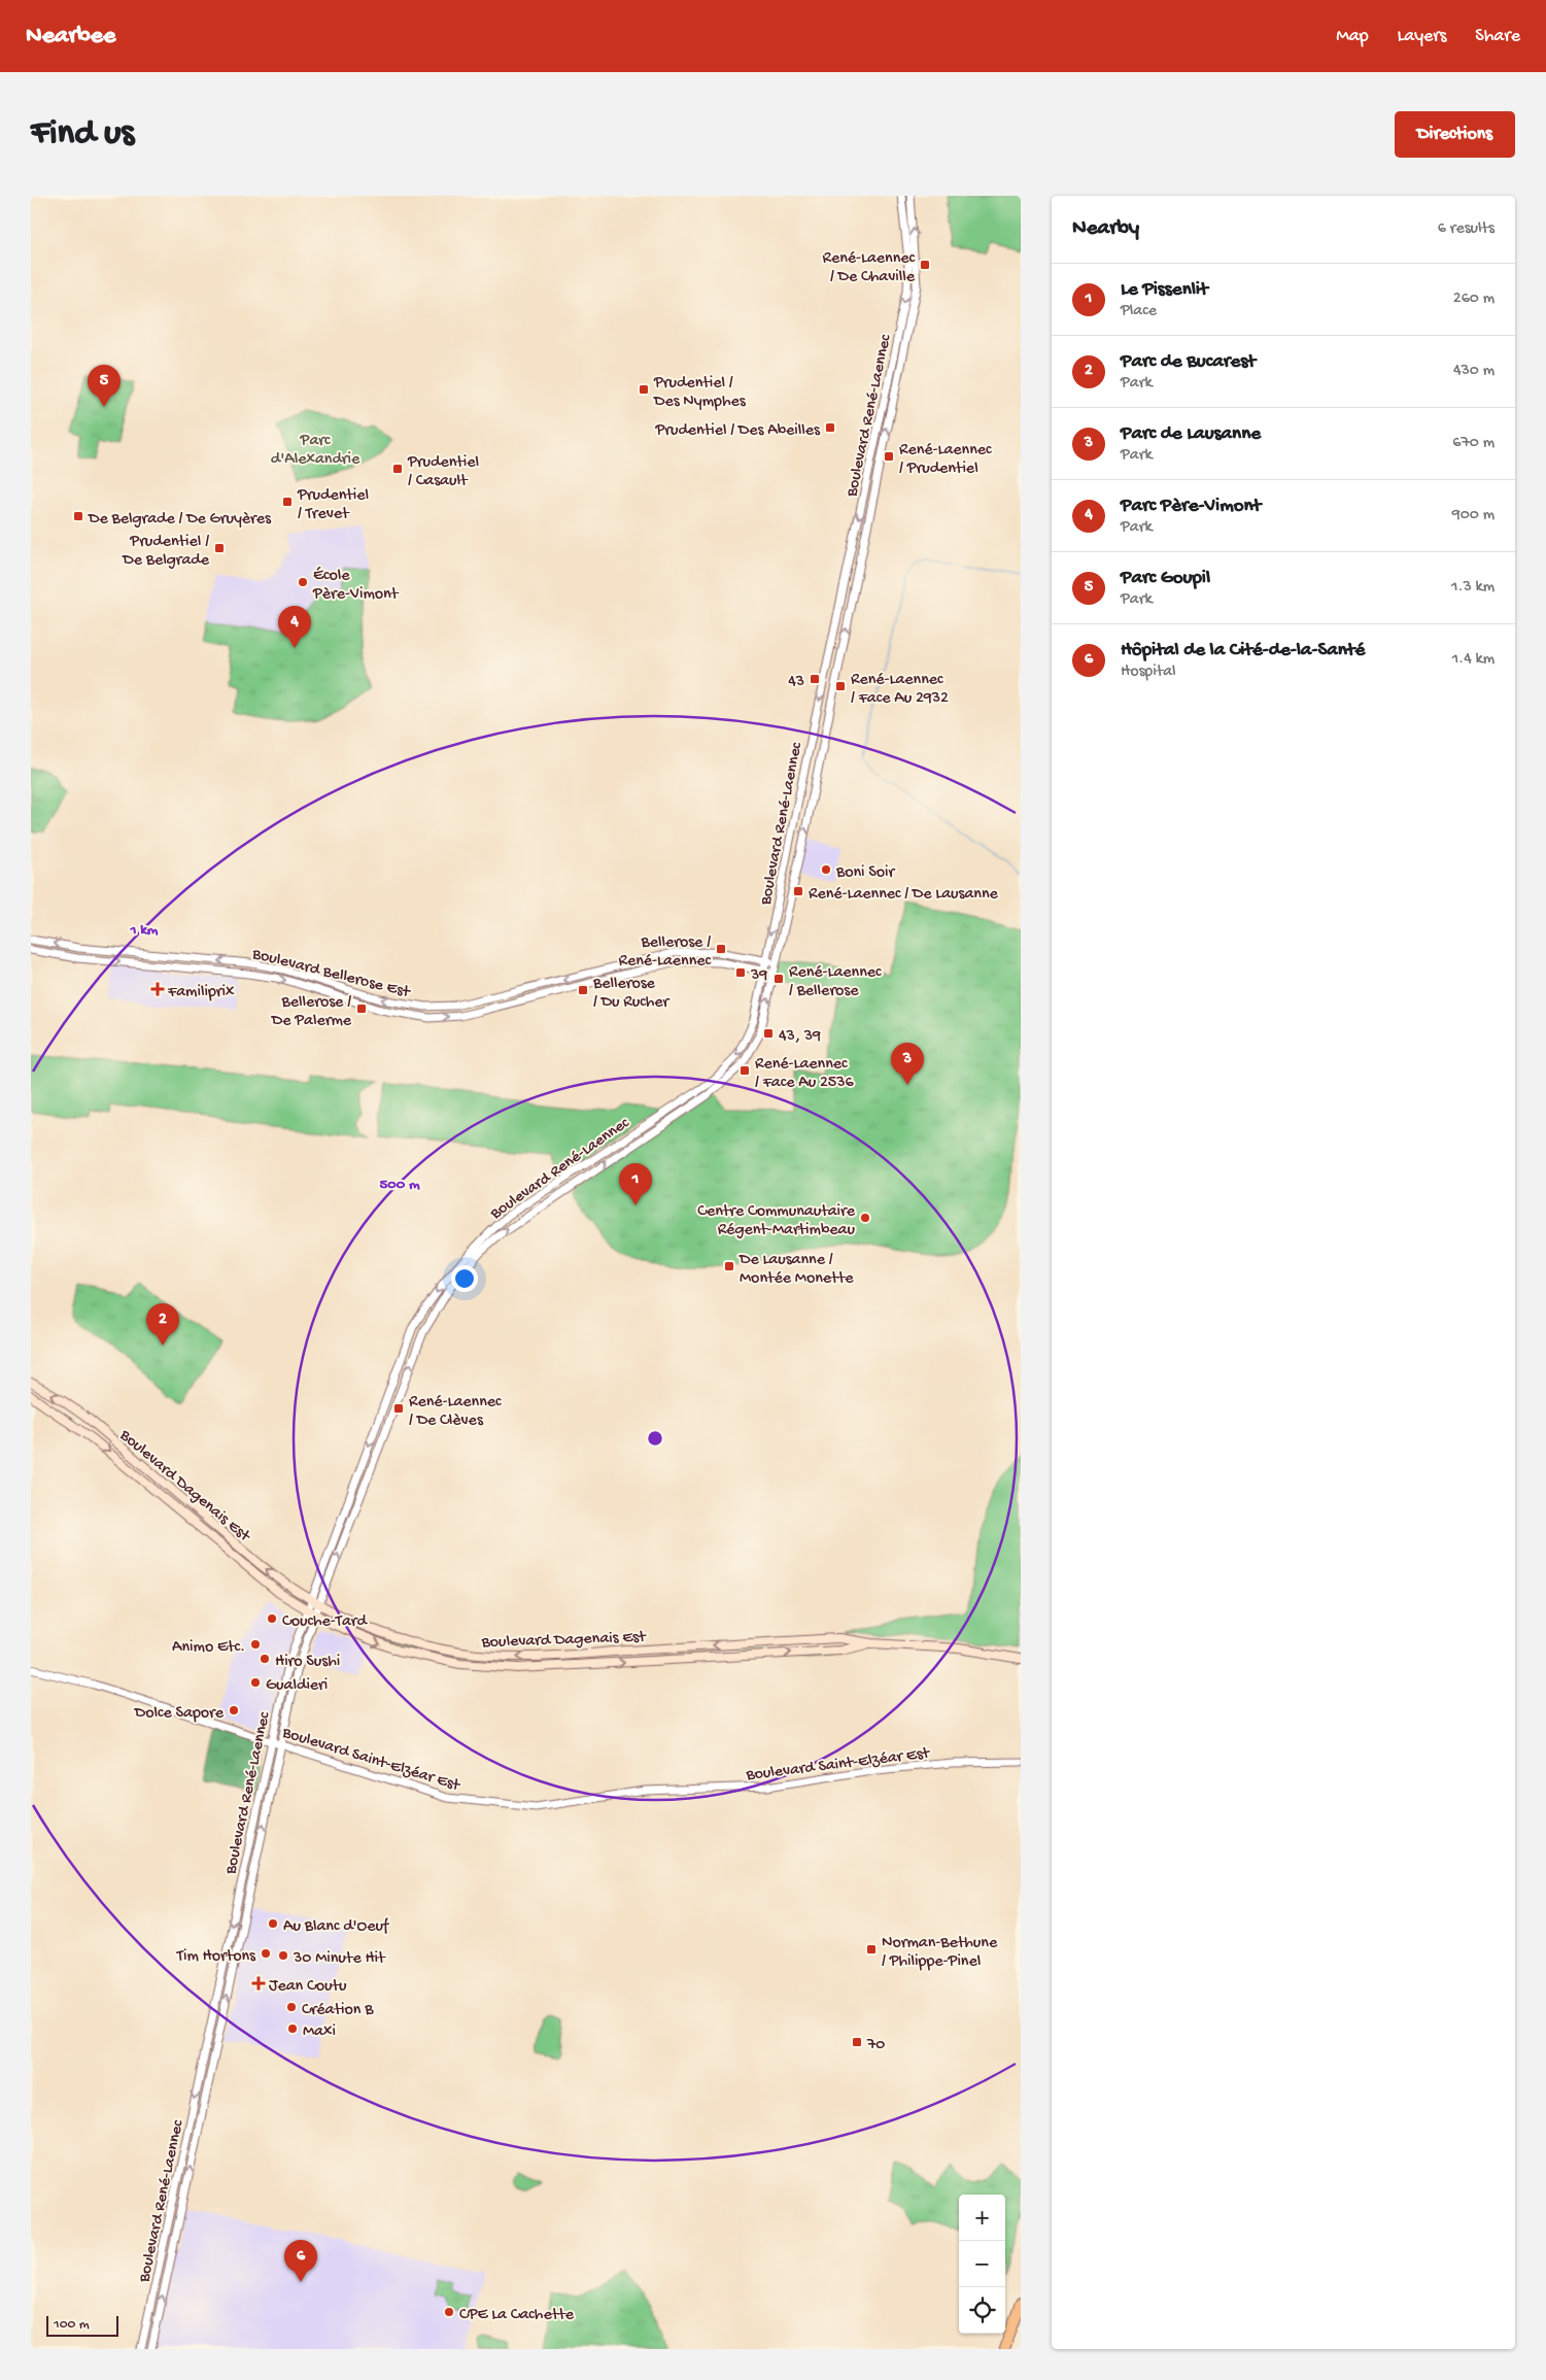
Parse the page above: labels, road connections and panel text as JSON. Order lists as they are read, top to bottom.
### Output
{
  "streets": {
    "main road": ["Boulevard Dagenais Est"],
    "street": ["Boulevard René-Laennec", "Boulevard Bellerose Est", "Boulevard Saint-Elzéar Est"]
  },
  "crossings": [
    ["Boulevard René-Laennec", "Boulevard Bellerose Est"],
    ["Boulevard René-Laennec", "Boulevard Dagenais Est"],
    ["Boulevard René-Laennec", "Boulevard Saint-Elzéar Est"]
  ],
  "parks": ["Parc d'Alexandrie"],
  "places": {
    "transit": [
      "René-Laennec / De Chaville",
      "Prudentiel / Des Nymphes",
      "Prudentiel / Des Abeilles",
      "René-Laennec / Prudentiel",
      "Prudentiel / Casault",
      "Prudentiel / Trevet",
      "De Belgrade / De Gruyères",
      "Prudentiel / De Belgrade",
      "43",
      "René-Laennec / Face Au 2932",
      "René-Laennec / De Lausanne",
      "Bellerose / René-Laennec",
      "39",
      "René-Laennec / Bellerose",
      "Bellerose / Du Rucher",
      "Bellerose / De Palerme",
      "43, 39",
      "René-Laennec / Face Au 2536",
      "De Lausanne / Montée Monette",
      "René-Laennec / De Clèves",
      "Norman-Bethune / Philippe-Pinel",
      "70"
    ],
    "other": [
      "École Père-Vimont",
      "Boni Soir",
      "Centre Communautaire Régent-Martimbeau",
      "Couche-Tard",
      "Animo Etc.",
      "Hiro Sushi",
      "Gualdieri",
      "Dolce Sapore",
      "Au Blanc d'Oeuf",
      "Tim Hortons",
      "30 Minute Hit",
      "Création B",
      "Maxi",
      "CPE La Cachette"
    ],
    "health": ["Familiprix", "Jean Coutu"]
  },
  "scale_bar": "100 m",
  "page": {
    "header": "Nearbee",
    "nav": ["Map", "Layers", "Share"],
    "buttons": "Directions",
    "title": "Find us",
    "heading": ["Nearby", "6 results"],
    "list": [
      {
        "mark": "1",
        "name": "Le Pissenlit",
        "note": "Place",
        "value": "260 m"
      },
      {
        "mark": "2",
        "name": "Parc de Bucarest",
        "note": "Park",
        "value": "430 m"
      },
      {
        "mark": "3",
        "name": "Parc de Lausanne",
        "note": "Park",
        "value": "670 m"
      },
      {
        "mark": "4",
        "name": "Parc Père-Vimont",
        "note": "Park",
        "value": "900 m"
      },
      {
        "mark": "5",
        "name": "Parc Goupil",
        "note": "Park",
        "value": "1.3 km"
      },
      {
        "mark": "6",
        "name": "Hôpital de la Cité-de-la-Santé",
        "note": "Hospital",
        "value": "1.4 km"
      }
    ],
    "pins": [
      "5",
      "4",
      "3",
      "1",
      "2",
      "6"
    ],
    "map_buttons": ["+", "−"],
    "scale": "100 m"
  },
  "rings": ["1 km", "500 m"]
}
